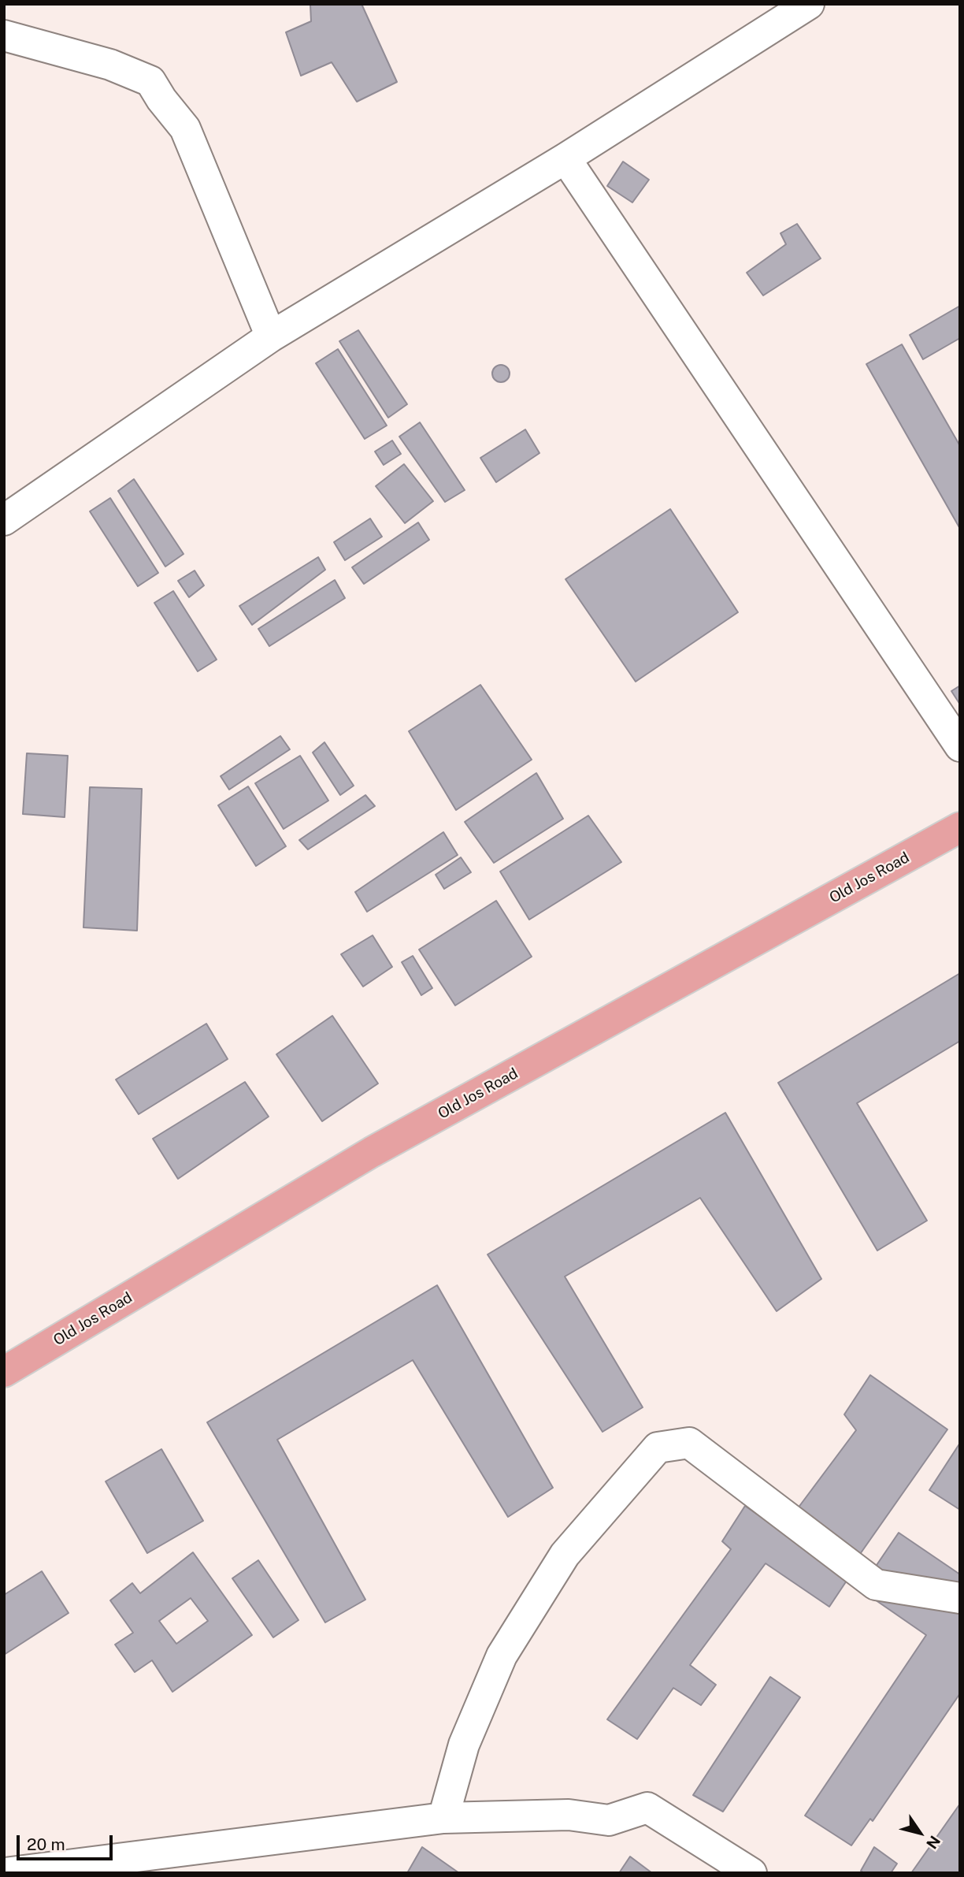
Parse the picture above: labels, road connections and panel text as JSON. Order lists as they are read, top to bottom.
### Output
{
  "streets": {
    "main road": ["Old Jos Road"]
  },
  "scale_bar": "20 m",
  "north": "bottom right"
}
